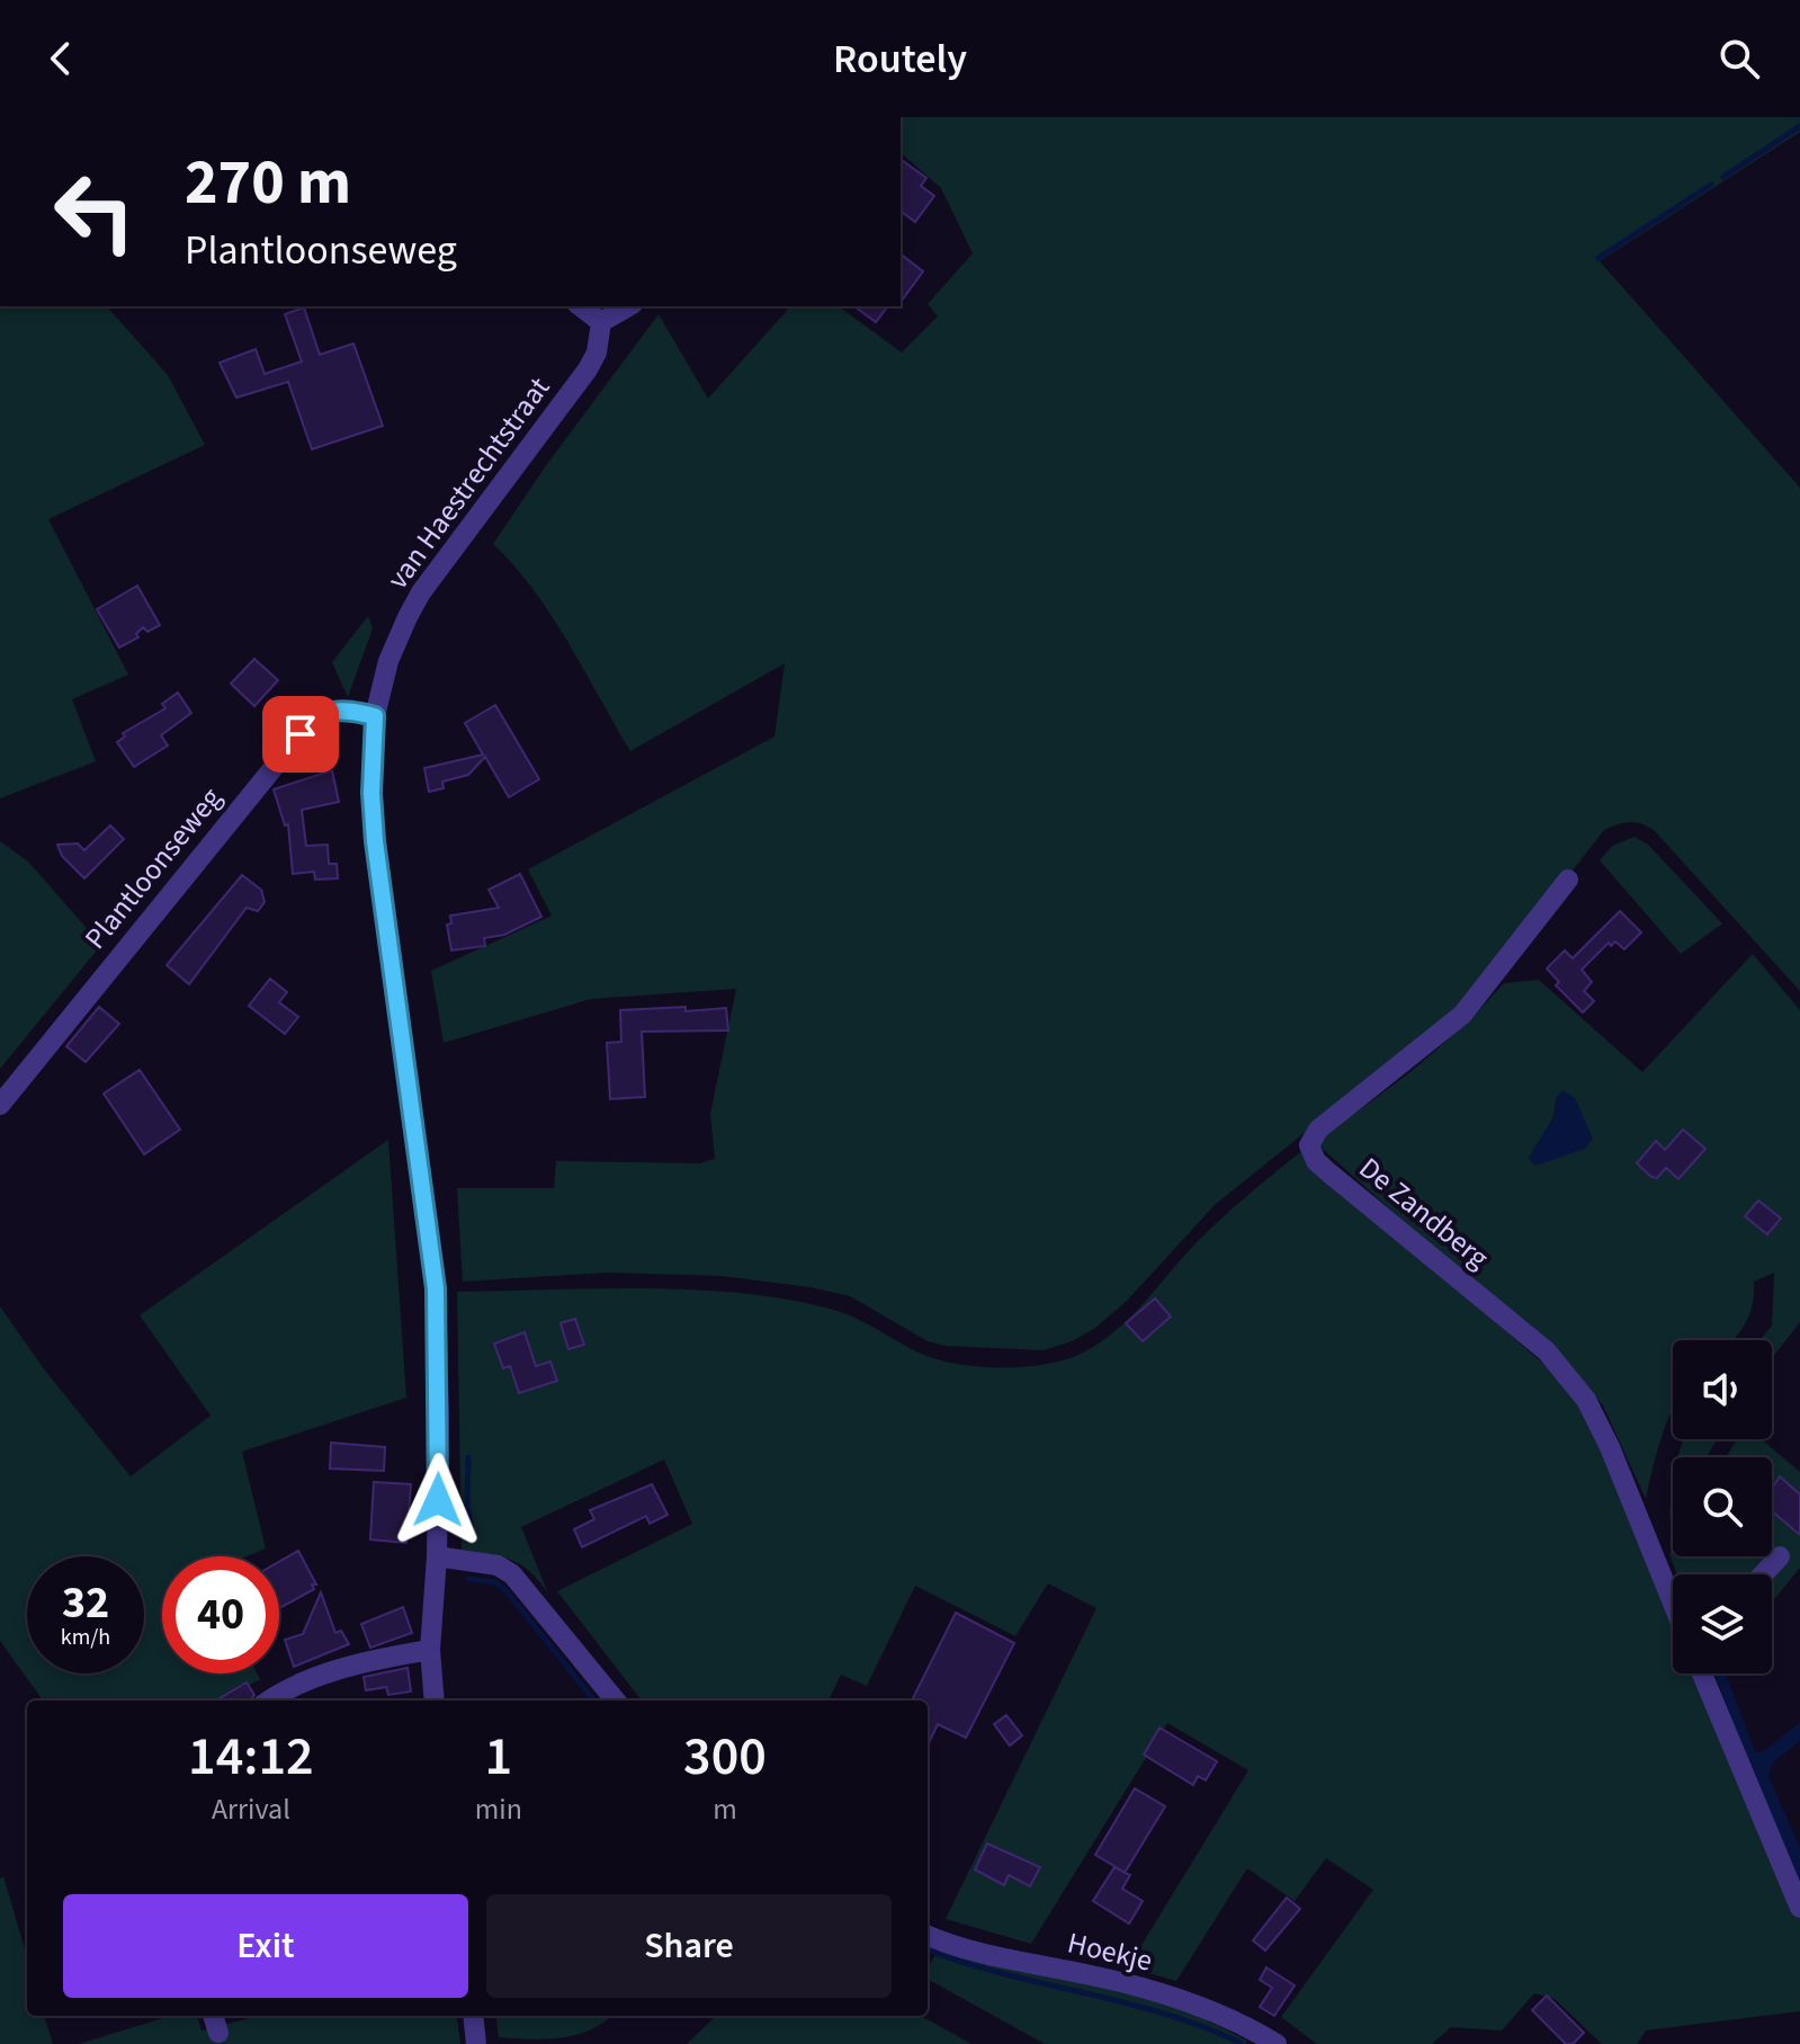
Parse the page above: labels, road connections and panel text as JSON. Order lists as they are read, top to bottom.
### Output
{
  "streets": {
    "street": [
      "van Haestrechtstraat",
      "Plantloonseweg",
      "De Zandberg",
      "Hoekje"
    ]
  },
  "crossings": [
    ["van Haestrechtstraat", "Plantloonseweg"]
  ],
  "page": {
    "header": "Routely",
    "turn": ["270 m", "Plantloonseweg"],
    "speed": "32 km/h",
    "limit": "40",
    "eta": [
      "14:12",
      "Arrival",
      "1",
      "min",
      "300",
      "m"
    ],
    "buttons": ["Exit", "Share"]
  }
}
